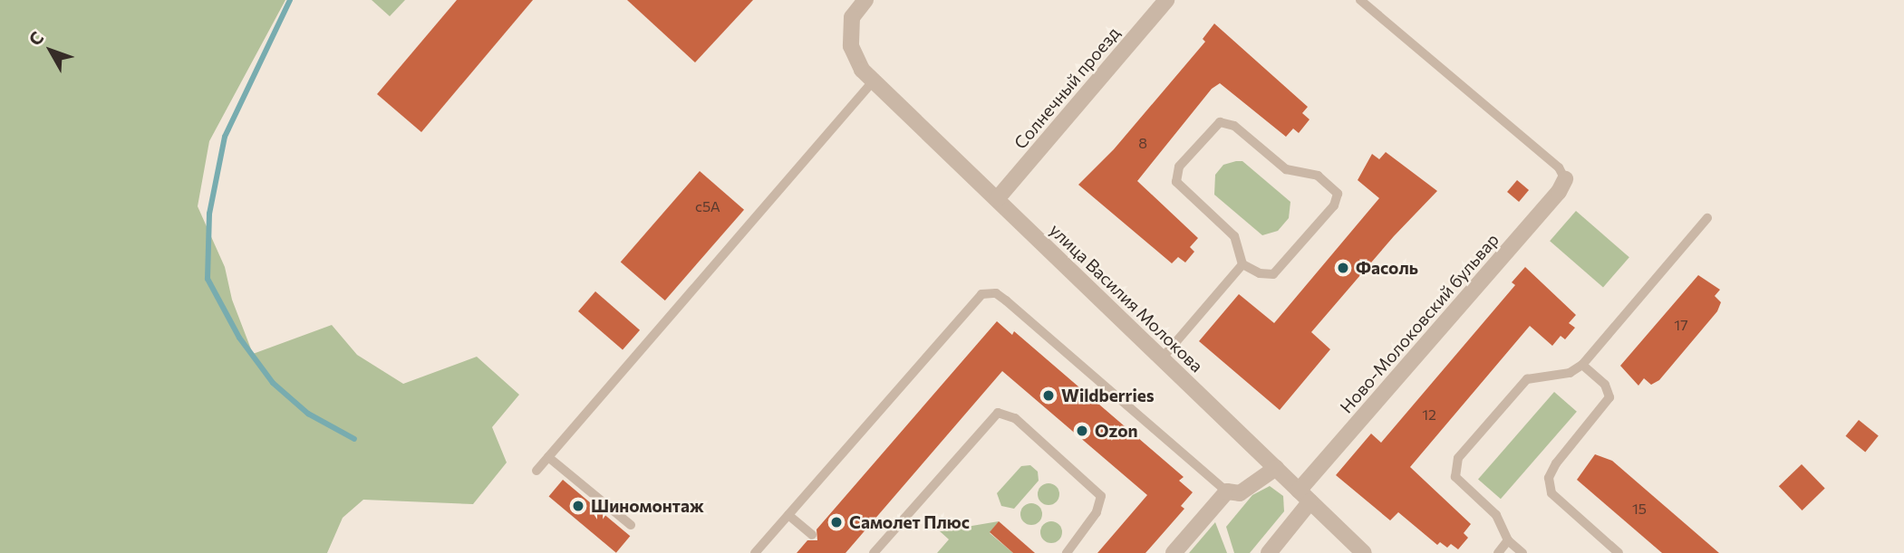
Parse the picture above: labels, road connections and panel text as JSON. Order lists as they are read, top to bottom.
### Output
{
  "streets": {
    "street": ["Солнечный проезд", "улица Василия Молокова", "Ново-Молоковский бульвар"]
  },
  "crossings": [
    ["Солнечный проезд", "улица Василия Молокова"],
    ["улица Василия Молокова", "Ново-Молоковский бульвар"]
  ],
  "places": [
    "Фасоль",
    "Wildberries",
    "Ozon",
    "Шиномонтаж",
    "Самолет Плюс"
  ],
  "house_numbers": [
    "8",
    "с5А",
    "17",
    "12",
    "15"
  ],
  "north": "top left"
}
